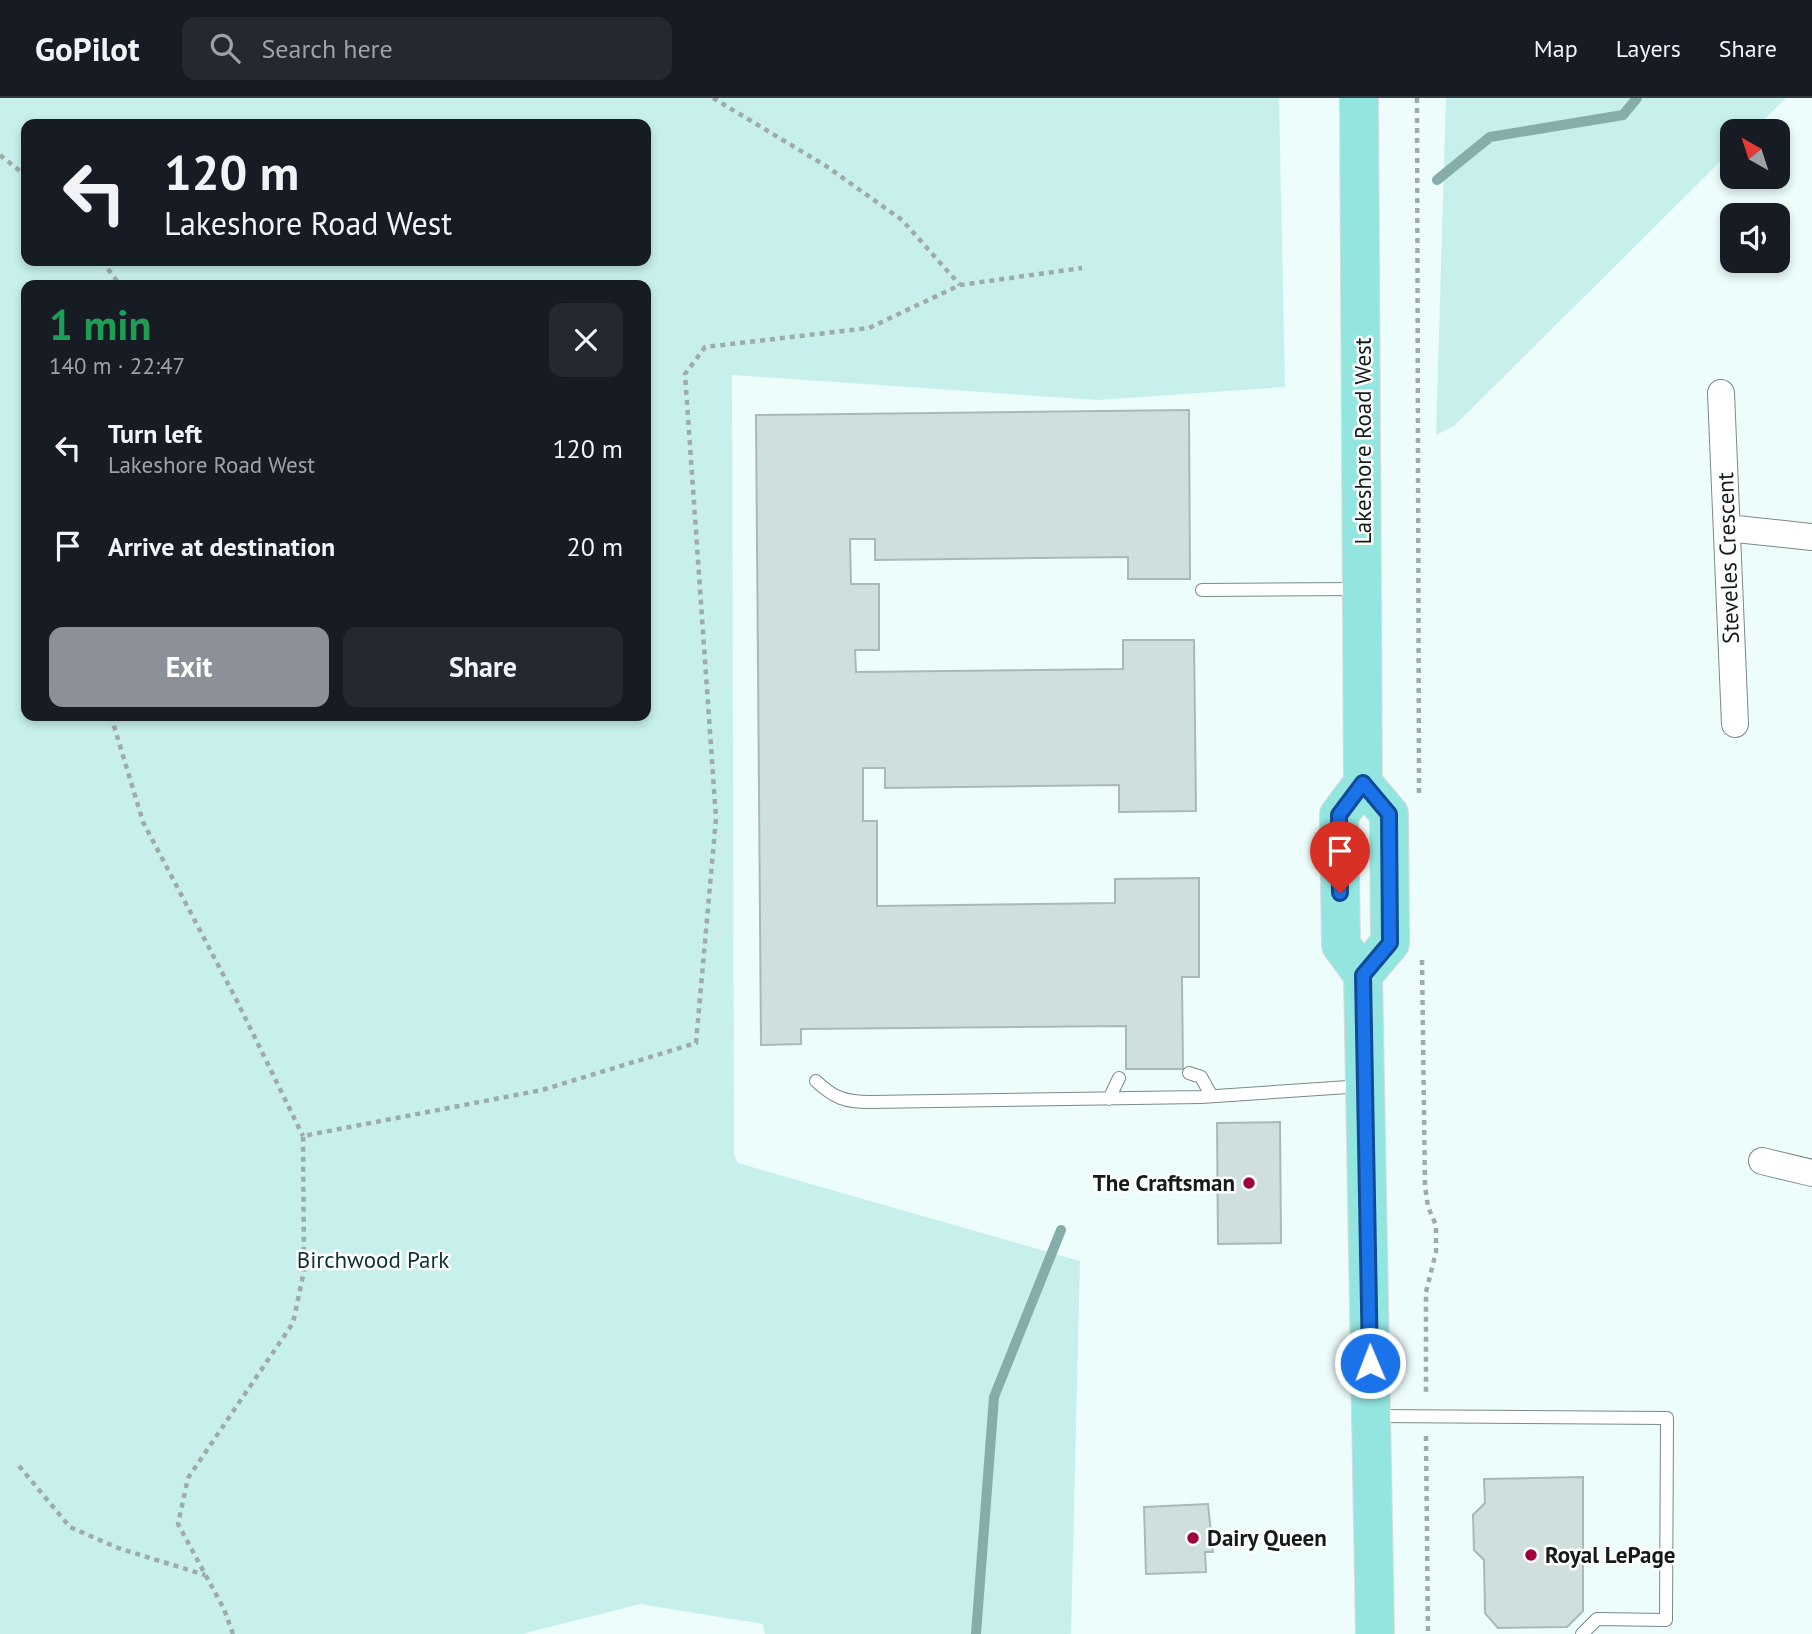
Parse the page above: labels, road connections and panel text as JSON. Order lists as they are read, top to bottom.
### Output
{
  "streets": {
    "main road": ["Lakeshore Road West"],
    "street": ["Steveles Crescent"]
  },
  "parks": ["Birchwood Park"],
  "places": ["The Craftsman", "Dairy Queen", "Royal LePage"],
  "north": "top left",
  "page": {
    "header": "GoPilot",
    "search": "Search here",
    "nav": ["Map", "Layers", "Share"],
    "turn": ["120 m", "Lakeshore Road West"],
    "heading": ["1 min", "140 m · 22:47"],
    "list": [
      {
        "name": "Turn left",
        "note": "Lakeshore Road West",
        "value": "120 m"
      },
      {
        "name": "Arrive at destination",
        "value": "20 m"
      }
    ],
    "buttons": ["Exit", "Share"]
  }
}
